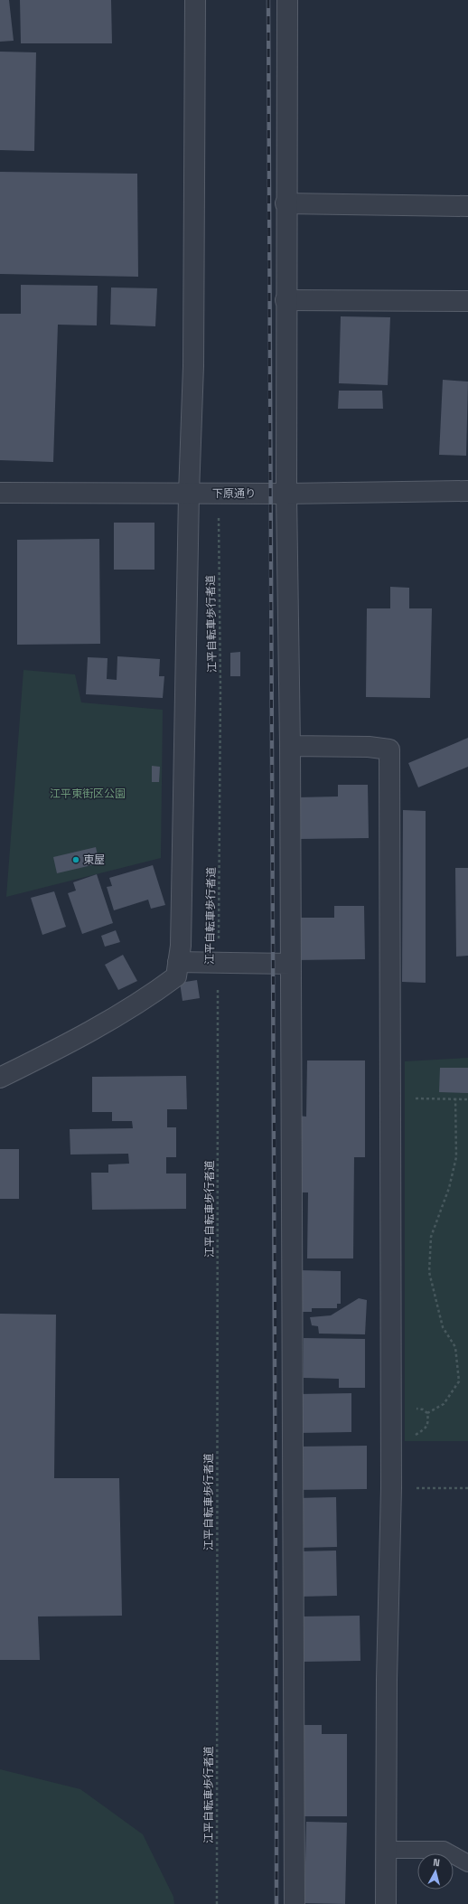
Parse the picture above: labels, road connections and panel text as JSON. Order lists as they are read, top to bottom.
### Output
{
  "streets": {
    "street": ["下原通り"],
    "path": ["江平自転車歩行者道"]
  },
  "parks": ["江平東街区公園"],
  "places": ["東屋"],
  "north": "top"
}
